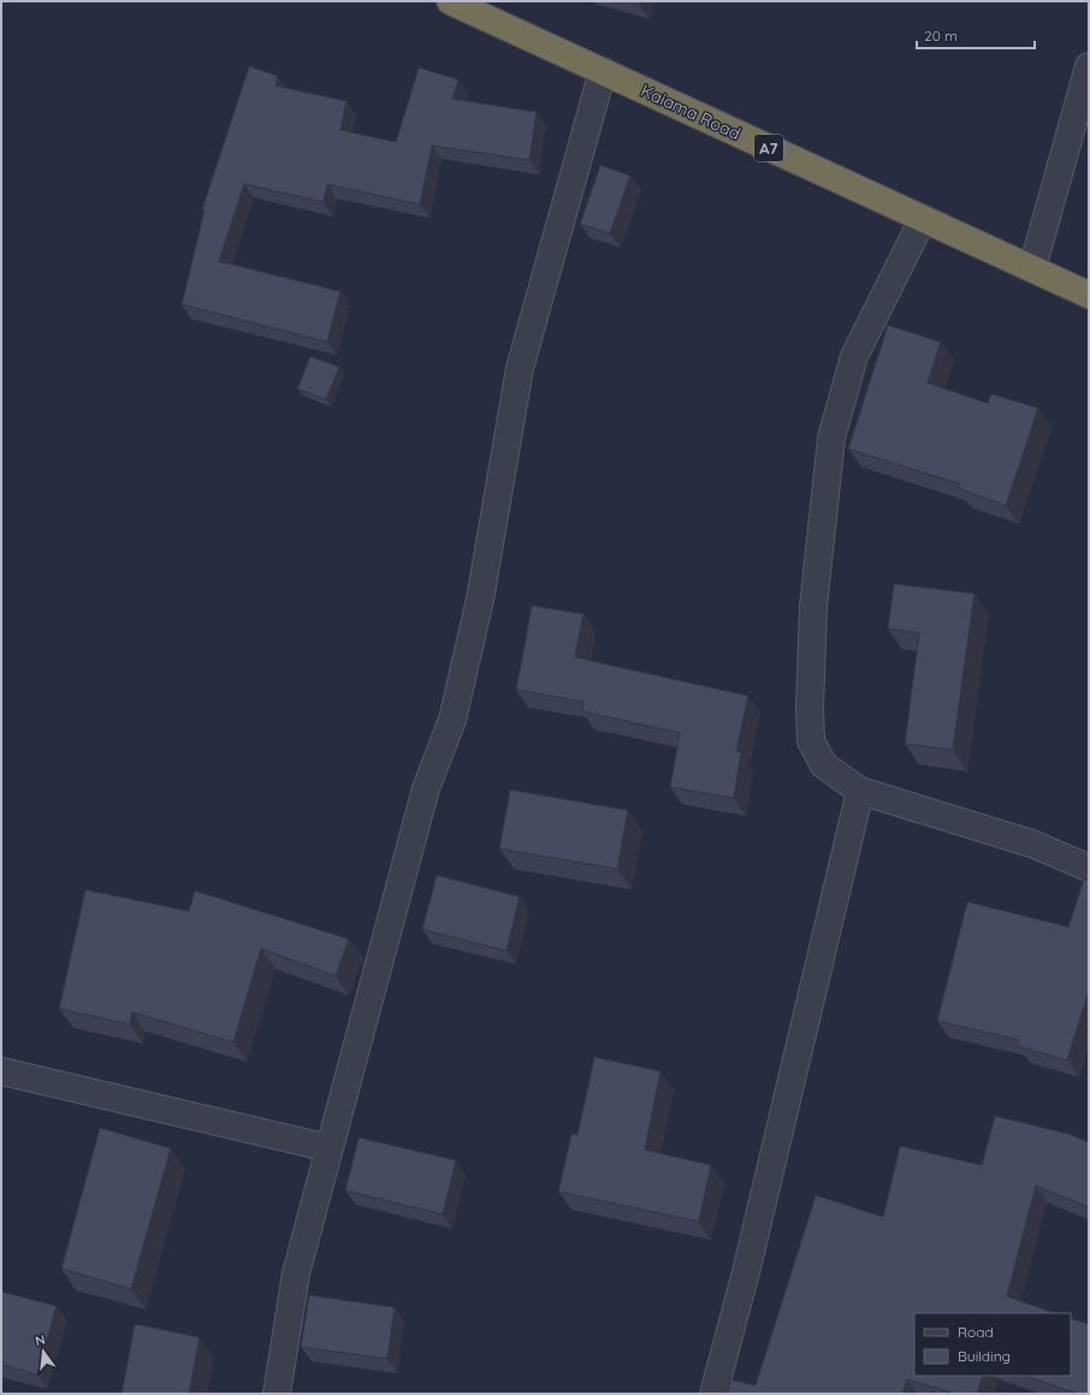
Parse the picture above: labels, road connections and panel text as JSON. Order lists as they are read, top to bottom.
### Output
{
  "streets": {
    "highway": ["Kaiama Road", "A7"]
  },
  "legend": ["Road", "Building"],
  "scale_bar": "20 m",
  "north": "top"
}
